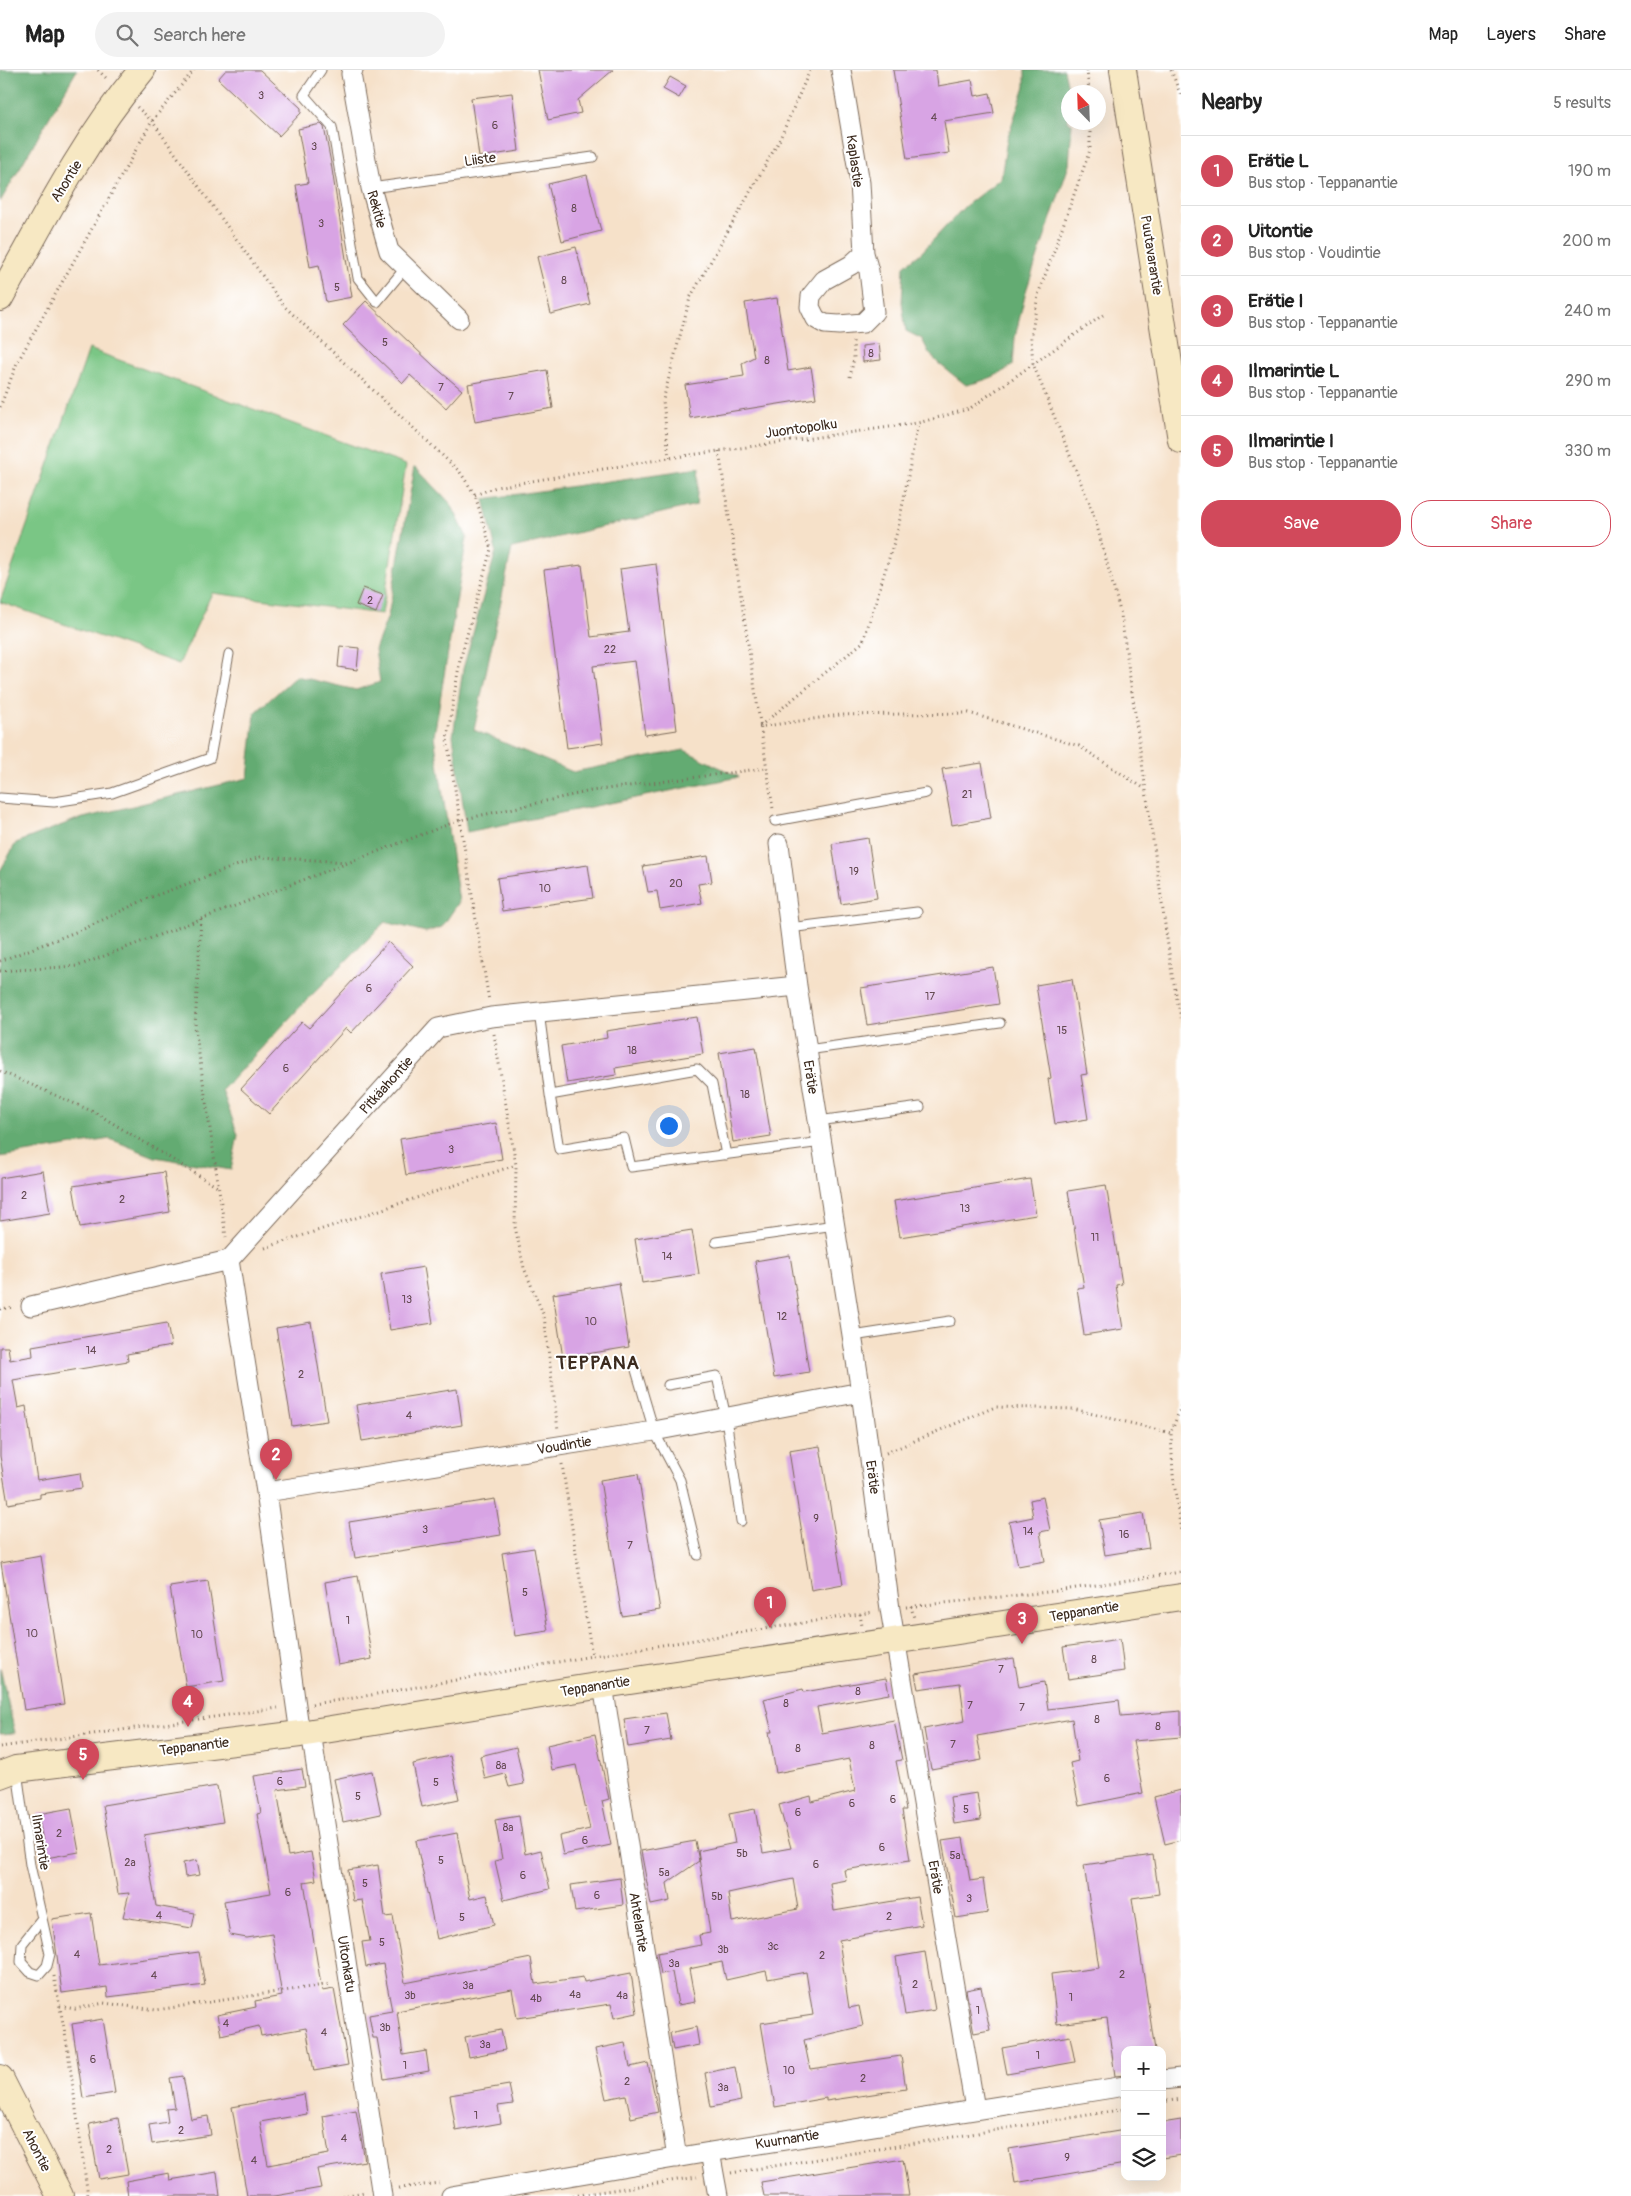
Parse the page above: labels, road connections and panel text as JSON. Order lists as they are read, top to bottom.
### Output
{
  "streets": {
    "street": [
      "Kaplastie",
      "Ahontie",
      "Rekitie",
      "Puutavarantie",
      "Erätie",
      "Pitkäahontie",
      "Voudintie",
      "Teppanantie",
      "Ahtelantie",
      "Uitonkatu",
      "Kuurnantie"
    ],
    "lane": ["Liiste", "Ilmarintie"],
    "path": ["Juontopolku"]
  },
  "crossings": [
    ["Liiste", "Rekitie"],
    ["Erätie", "Pitkäahontie"],
    ["Erätie", "Voudintie"],
    ["Erätie", "Teppanantie"],
    ["Erätie", "Kuurnantie"],
    ["Pitkäahontie", "Uitonkatu"],
    ["Voudintie", "Uitonkatu"],
    ["Teppanantie", "Ilmarintie"],
    ["Teppanantie", "Ahtelantie"],
    ["Teppanantie", "Uitonkatu"],
    ["Ahtelantie", "Kuurnantie"]
  ],
  "districts": ["TEPPANA"],
  "house_numbers": [
    "3",
    "4",
    "6",
    "3",
    "8",
    "3",
    "8",
    "5",
    "5",
    "8",
    "8",
    "7",
    "7",
    "2",
    "22",
    "21",
    "19",
    "20",
    "10",
    "6",
    "17",
    "15",
    "18",
    "6",
    "18",
    "3",
    "2",
    "2",
    "13",
    "11",
    "14",
    "13",
    "12",
    "10",
    "14",
    "2",
    "4",
    "9",
    "3",
    "14",
    "16",
    "7",
    "5",
    "1",
    "10",
    "10",
    "8",
    "7",
    "8",
    "8",
    "7",
    "7",
    "8",
    "8",
    "7",
    "7",
    "8",
    "8",
    "8a",
    "6",
    "6",
    "5",
    "5",
    "6",
    "6",
    "5",
    "6",
    "8a",
    "2",
    "6",
    "6",
    "5b",
    "5a",
    "5",
    "2a",
    "6",
    "5a",
    "6",
    "5",
    "6",
    "6",
    "5b",
    "3",
    "4",
    "2",
    "5",
    "5",
    "3c",
    "3b",
    "4",
    "2",
    "3a",
    "2",
    "4",
    "2",
    "3a",
    "4a",
    "3b",
    "4a",
    "1",
    "4b",
    "1",
    "4",
    "3b",
    "4",
    "3a",
    "1",
    "6",
    "1",
    "10",
    "2",
    "2",
    "3a",
    "1",
    "2",
    "4",
    "2",
    "9",
    "4"
  ],
  "north": "top left",
  "page": {
    "header": "Map",
    "search": "Search here",
    "nav": ["Map", "Layers", "Share"],
    "heading": ["Nearby", "5 results"],
    "list": [
      {
        "mark": "1",
        "name": "Erätie L",
        "note": "Bus stop · Teppanantie",
        "value": "190 m"
      },
      {
        "mark": "2",
        "name": "Uitontie",
        "note": "Bus stop · Voudintie",
        "value": "200 m"
      },
      {
        "mark": "3",
        "name": "Erätie I",
        "note": "Bus stop · Teppanantie",
        "value": "240 m"
      },
      {
        "mark": "4",
        "name": "Ilmarintie L",
        "note": "Bus stop · Teppanantie",
        "value": "290 m"
      },
      {
        "mark": "5",
        "name": "Ilmarintie I",
        "note": "Bus stop · Teppanantie",
        "value": "330 m"
      }
    ],
    "buttons": ["Save", "Share"],
    "pins": [
      "2",
      "1",
      "3",
      "4",
      "5"
    ],
    "map_buttons": ["+", "−"]
  }
}
